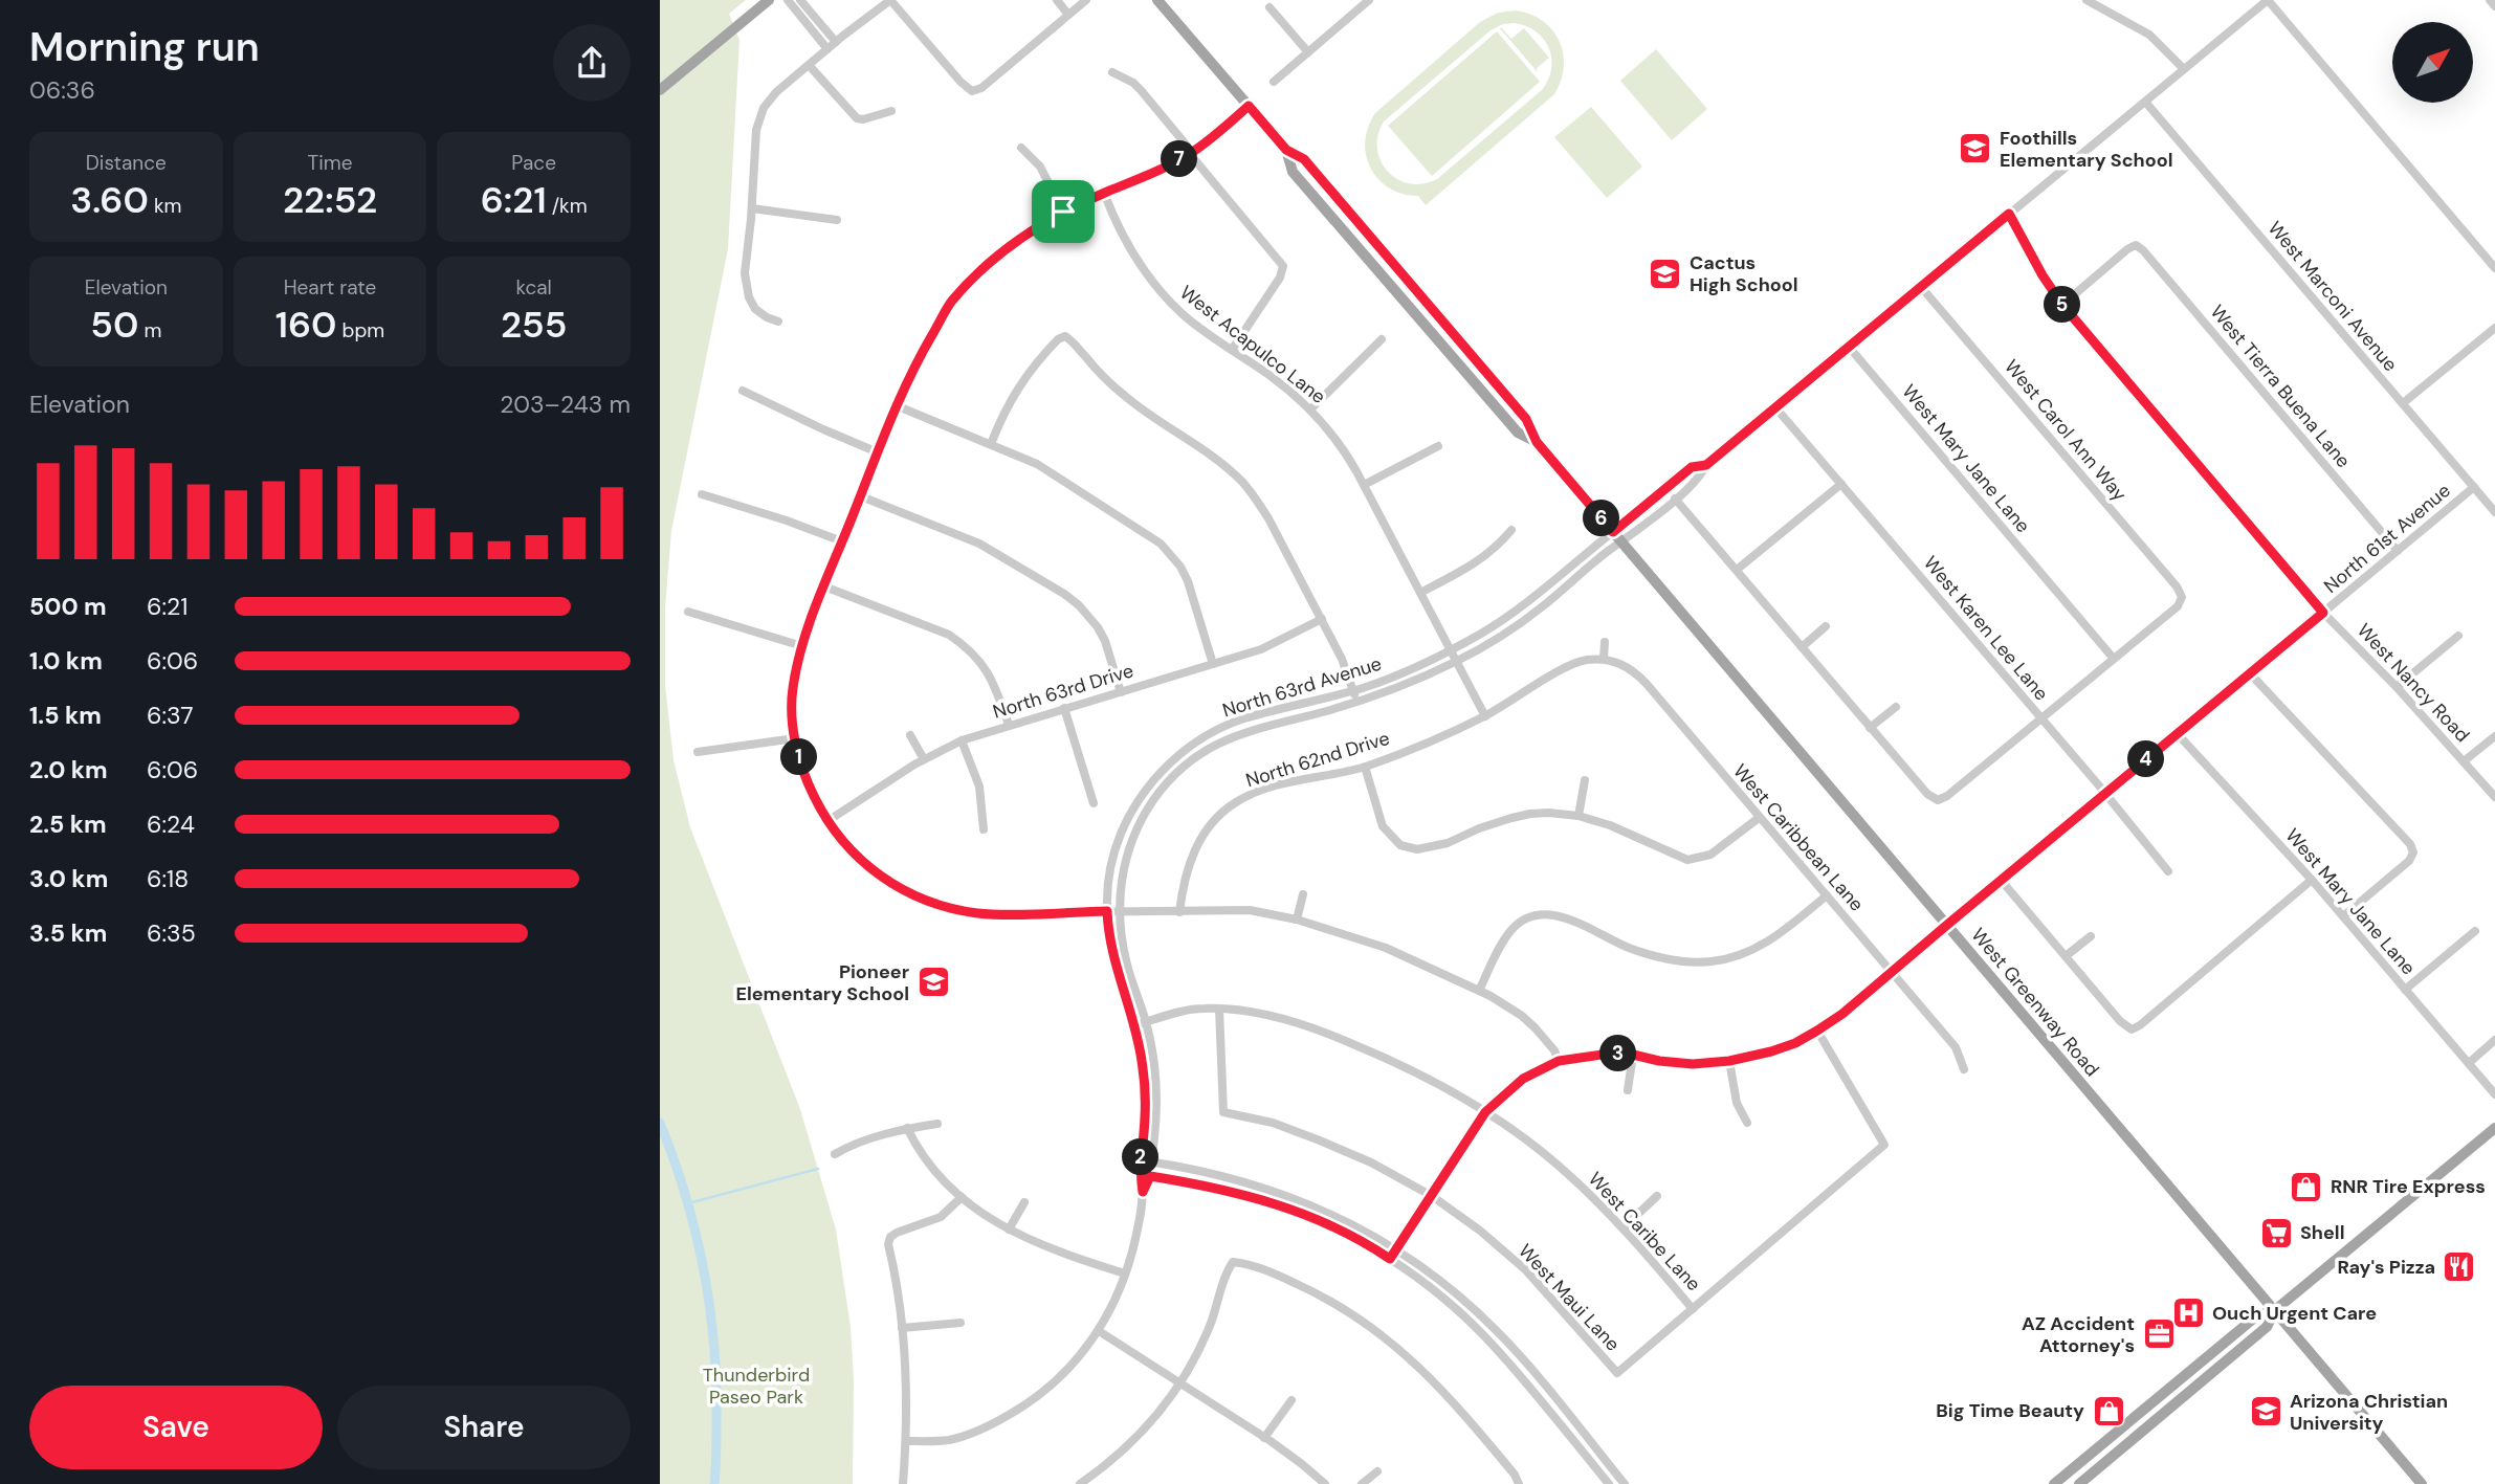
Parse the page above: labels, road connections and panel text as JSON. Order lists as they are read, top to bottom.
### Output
{
  "streets": {
    "main road": ["West Greenway Road"],
    "street": [
      "West Marconi Avenue",
      "West Acapulco Lane",
      "West Tierra Buena Lane",
      "West Carol Ann Way",
      "West Mary Jane Lane",
      "North 61st Avenue",
      "West Karen Lee Lane",
      "West Nancy Road",
      "North 63rd Avenue",
      "North 63rd Drive",
      "North 62nd Drive",
      "West Caribbean Lane",
      "West Caribe Lane",
      "West Maui Lane"
    ]
  },
  "crossings": [
    ["West Marconi Avenue", "North 61st Avenue"],
    ["West Marconi Avenue", "North 63rd Avenue"],
    ["West Acapulco Lane", "North 63rd Avenue"],
    ["West Acapulco Lane", "North 62nd Drive"],
    ["West Tierra Buena Lane", "North 61st Avenue"],
    ["West Tierra Buena Lane", "West Nancy Road"],
    ["West Carol Ann Way", "West Mary Jane Lane"],
    ["West Carol Ann Way", "North 63rd Avenue"],
    ["West Mary Jane Lane", "North 61st Avenue"],
    ["West Mary Jane Lane", "North 63rd Avenue"],
    ["North 61st Avenue", "West Karen Lee Lane"],
    ["North 61st Avenue", "West Nancy Road"],
    ["North 61st Avenue", "West Caribbean Lane"],
    ["North 61st Avenue", "West Greenway Road"],
    ["North 61st Avenue", "West Caribe Lane"],
    ["North 61st Avenue", "West Maui Lane"],
    ["West Karen Lee Lane", "North 63rd Avenue"],
    ["West Nancy Road", "North 63rd Avenue"],
    ["North 63rd Avenue", "West Greenway Road"],
    ["North 63rd Avenue", "West Caribe Lane"],
    ["North 62nd Drive", "West Caribbean Lane"],
    ["West Caribe Lane", "West Maui Lane"]
  ],
  "parks": ["Thunderbird Paseo Park"],
  "places": {
    "school or university": [
      "Foothills Elementary School",
      "Cactus High School",
      "Pioneer Elementary School",
      "Arizona Christian University"
    ],
    "shop": ["RNR Tire Express", "Big Time Beauty"],
    "supermarket": ["Shell"],
    "restaurant": ["Ray's Pizza"],
    "hospital": ["Ouch Urgent Care"],
    "office": ["AZ Accident Attorney's"]
  },
  "north": "top right",
  "page": {
    "heading": ["Morning run", "06:36"],
    "stats": [
      ["Distance", "3.60 km"],
      ["Time", "22:52"],
      ["Pace", "6:21 /km"],
      ["Elevation", "50 m"],
      ["Heart rate", "160 bpm"],
      ["kcal", "255"]
    ],
    "pins": [
      "7",
      "5",
      "6",
      "1",
      "4",
      "3",
      "2"
    ],
    "chart": ["Elevation", "203–243 m"],
    "list": [
      {
        "name": "500 m",
        "note": "6:21"
      },
      {
        "name": "1.0 km",
        "note": "6:06"
      },
      {
        "name": "1.5 km",
        "note": "6:37"
      },
      {
        "name": "2.0 km",
        "note": "6:06"
      },
      {
        "name": "2.5 km",
        "note": "6:24"
      },
      {
        "name": "3.0 km",
        "note": "6:18"
      },
      {
        "name": "3.5 km",
        "note": "6:35"
      }
    ],
    "buttons": ["Save", "Share"]
  }
}
